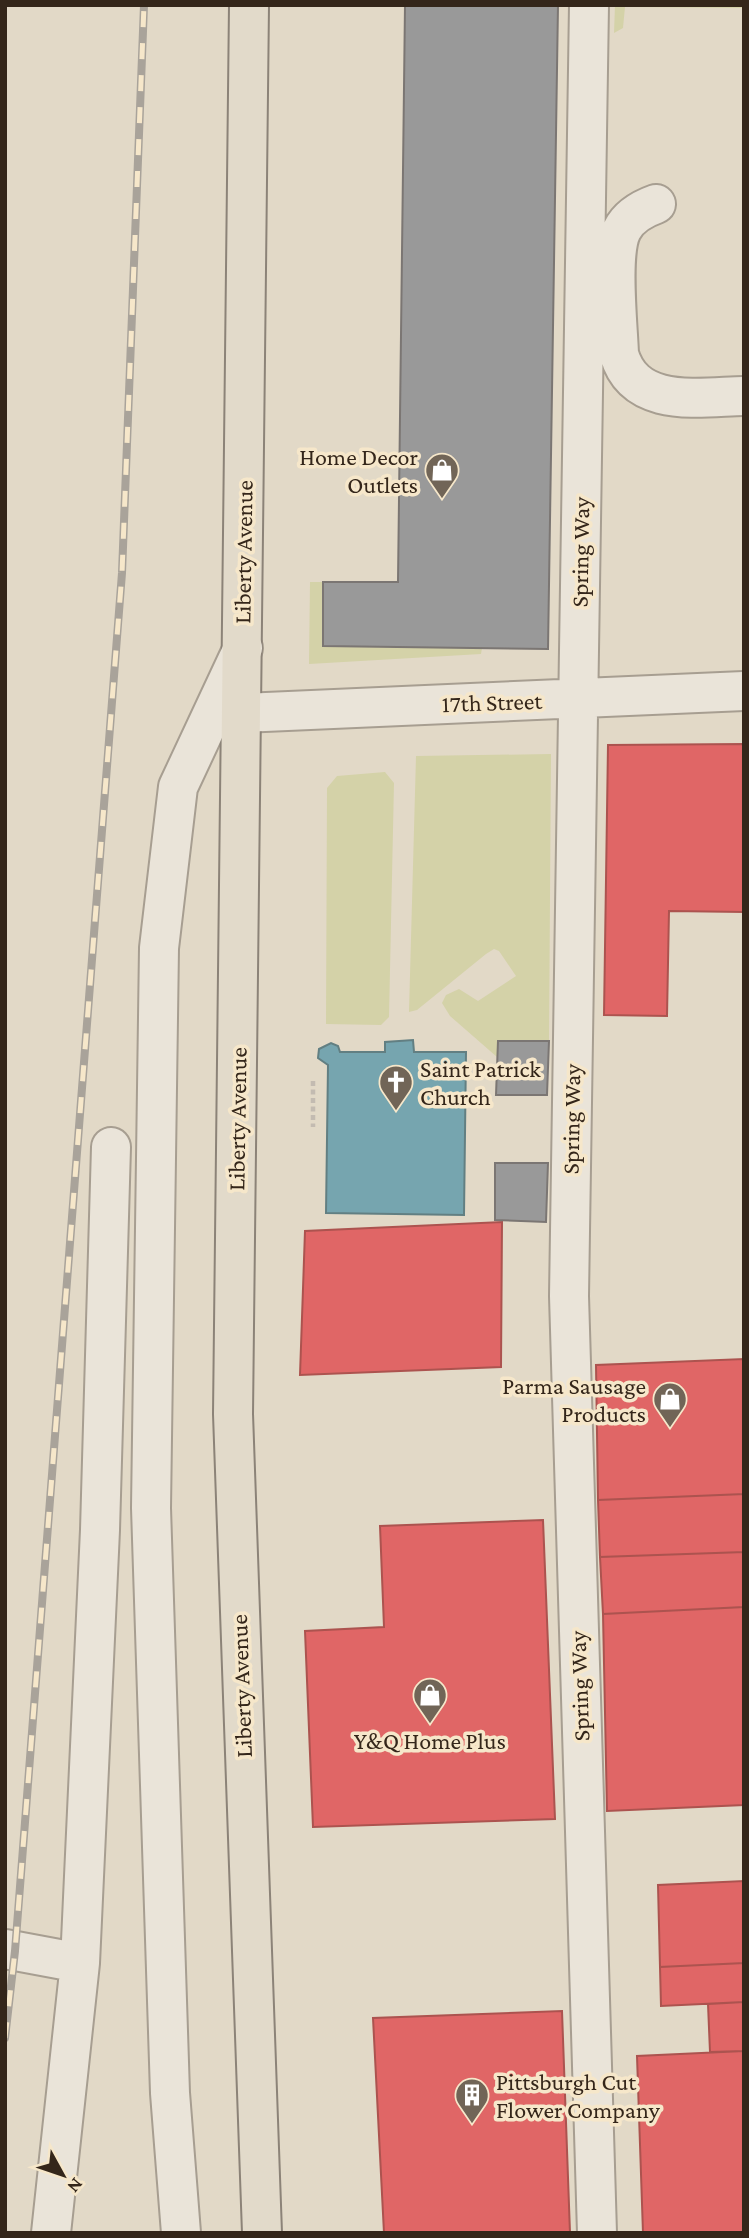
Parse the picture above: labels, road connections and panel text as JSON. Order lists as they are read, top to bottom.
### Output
{
  "streets": {
    "main road": ["Liberty Avenue"],
    "street": ["Spring Way", "17th Street"]
  },
  "crossings": [
    ["Liberty Avenue", "17th Street"],
    ["Spring Way", "17th Street"]
  ],
  "places": {
    "shop": ["Home Decor Outlets", "Parma Sausage Products", "Y&Q Home Plus"],
    "church": ["Saint Patrick Church"],
    "building": ["Pittsburgh Cut Flower Company"]
  },
  "north": "bottom right"
}
